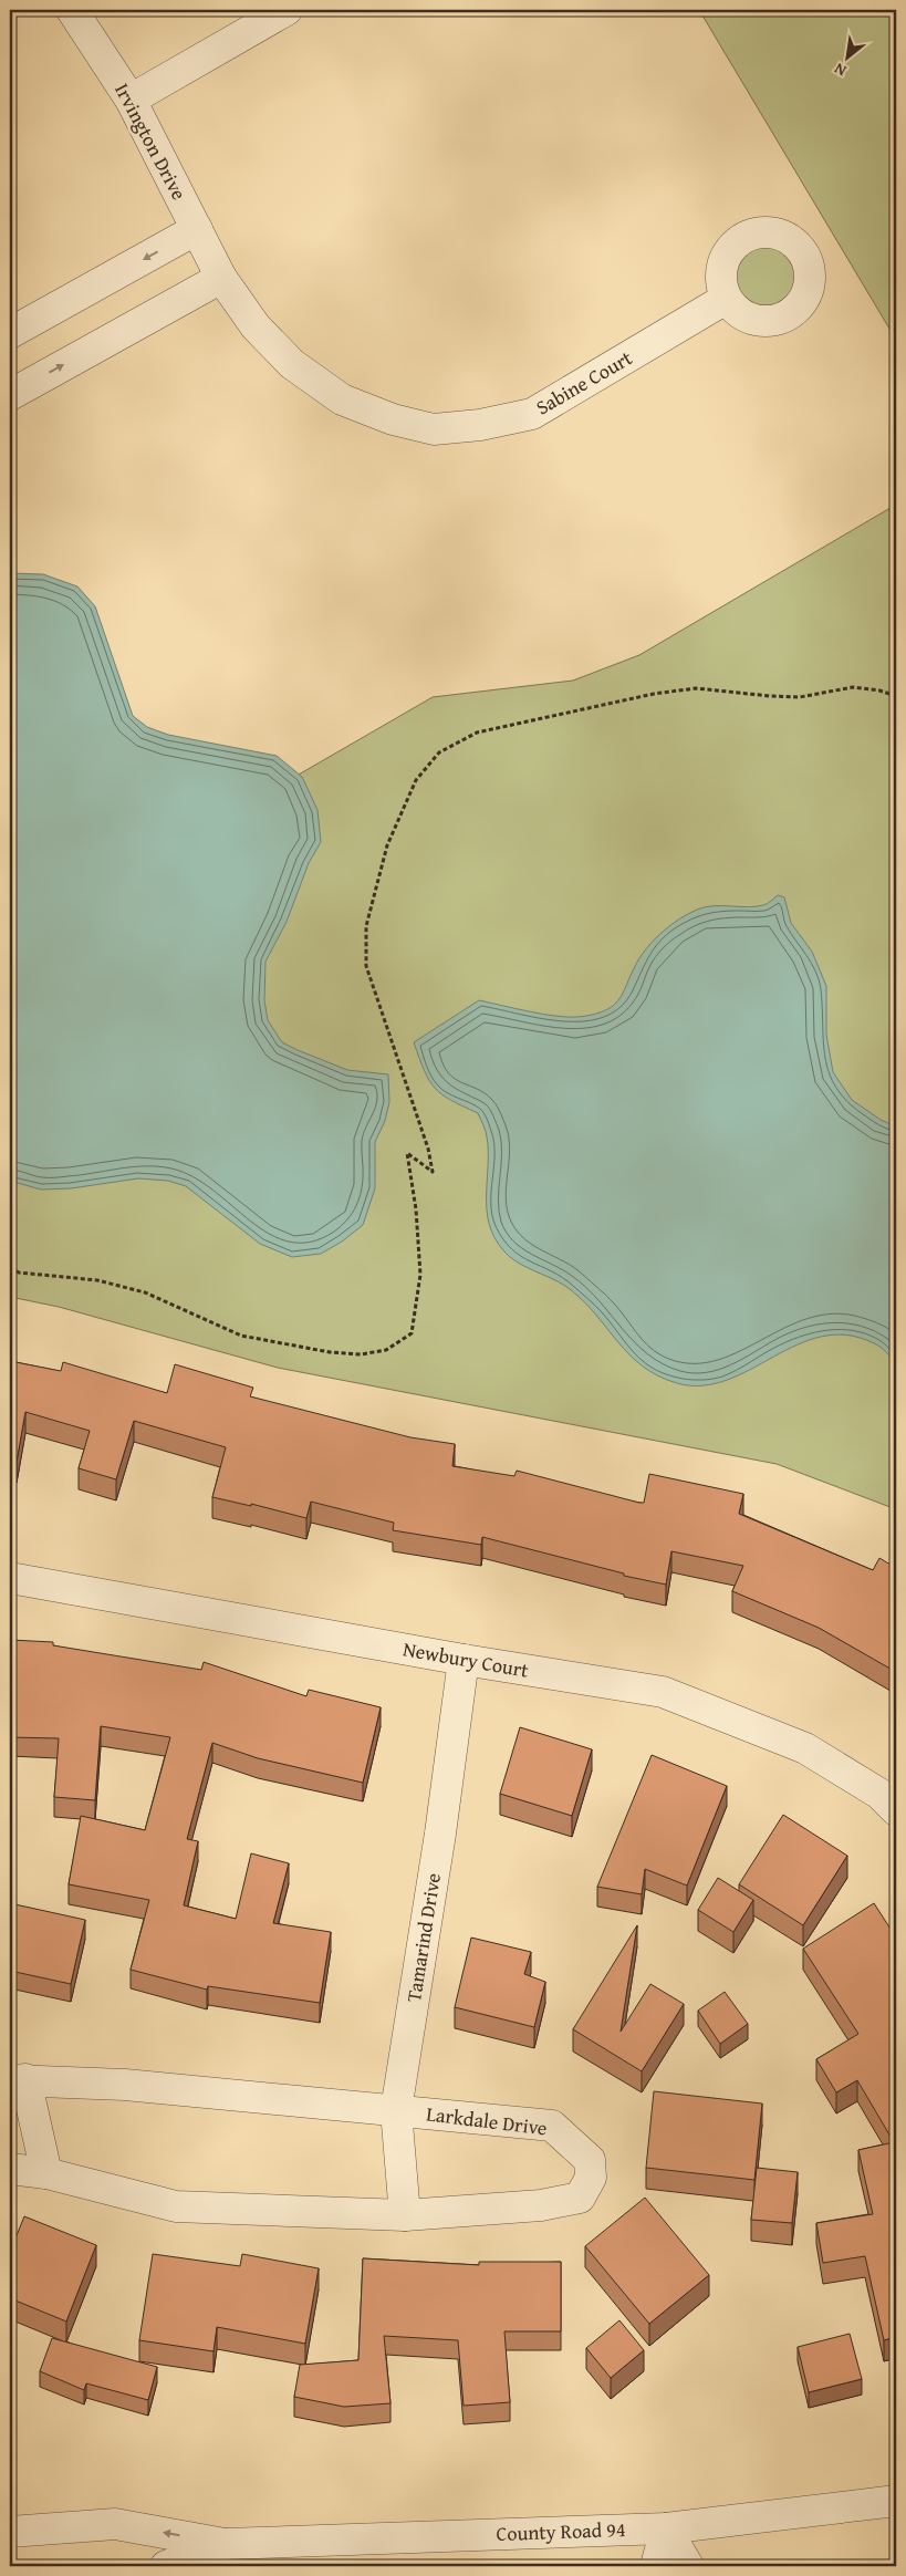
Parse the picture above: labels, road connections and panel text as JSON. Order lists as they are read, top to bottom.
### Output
{
  "streets": {
    "street": [
      "Irvington Drive",
      "Sabine Court",
      "Newbury Court",
      "Tamarind Drive",
      "Larkdale Drive",
      "County Road 94"
    ]
  },
  "crossings": [
    ["Irvington Drive", "Sabine Court"],
    ["Newbury Court", "Tamarind Drive"],
    ["Tamarind Drive", "Larkdale Drive"]
  ],
  "north": "bottom left"
}
